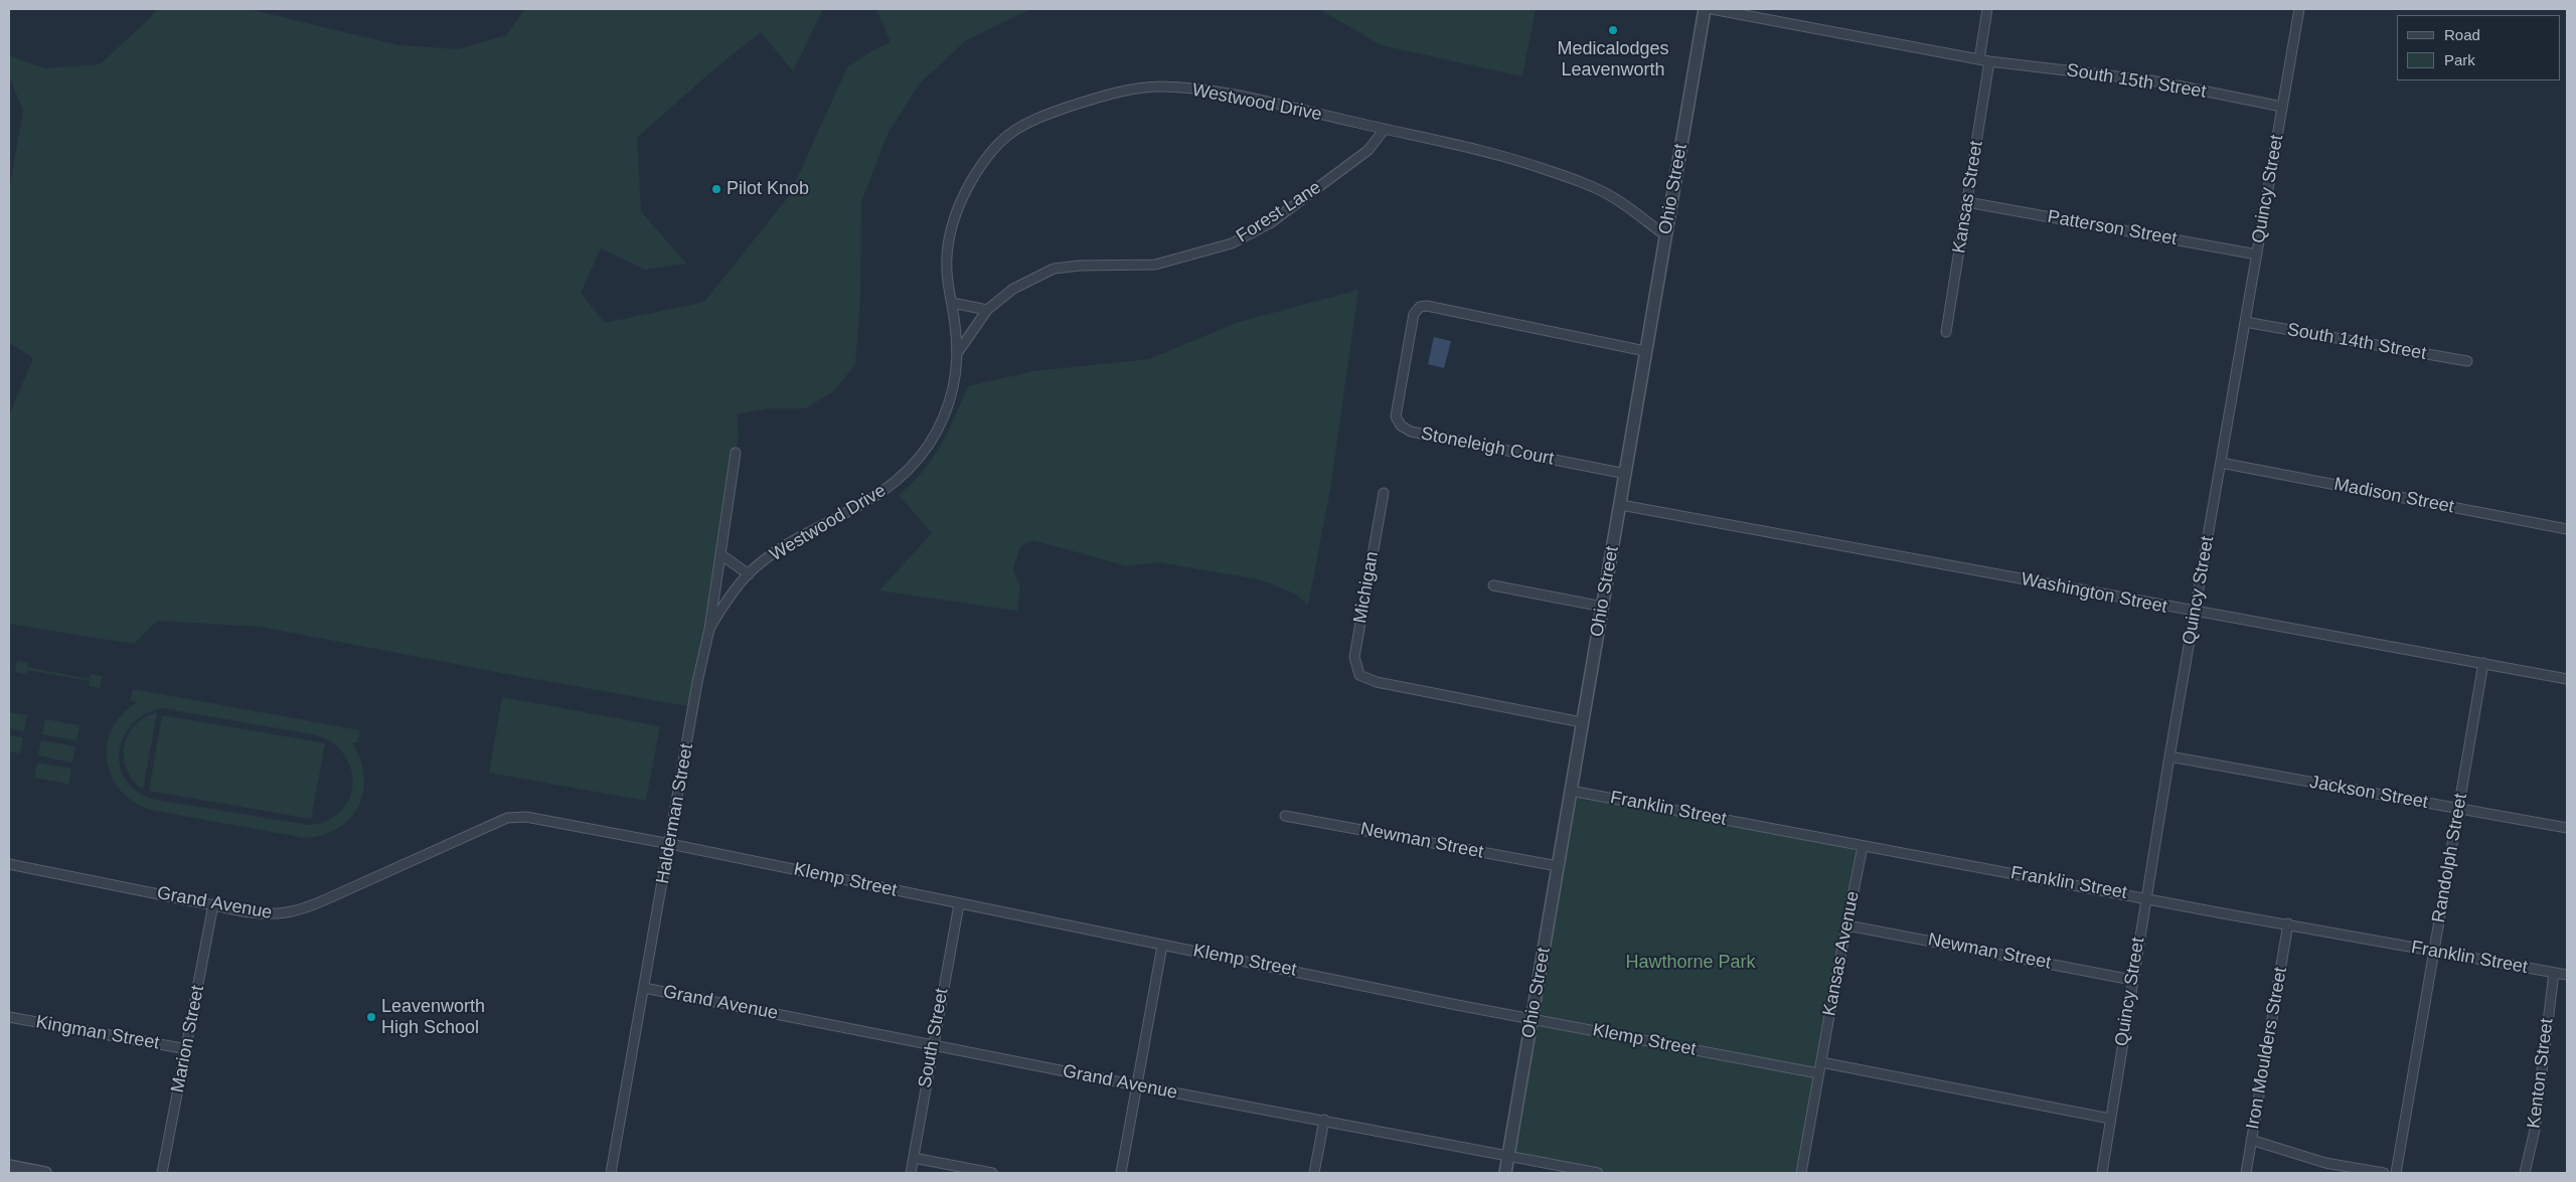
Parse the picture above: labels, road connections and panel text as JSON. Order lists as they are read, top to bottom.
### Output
{
  "streets": {
    "street": [
      "South 15th Street",
      "Westwood Drive",
      "Ohio Street",
      "Quincy Street",
      "Kansas Street",
      "Forest Lane",
      "Patterson Street",
      "South 14th Street",
      "Stoneleigh Court",
      "Madison Street",
      "Michigan",
      "Washington Street",
      "Jackson Street",
      "Franklin Street",
      "Halderman Street",
      "Newman Street",
      "Randolph Street",
      "Klemp Street",
      "Grand Avenue",
      "Kansas Avenue",
      "Kingman Street",
      "South Street",
      "Marion Street",
      "Iron Moulders Street",
      "Kenton Street"
    ]
  },
  "crossings": [
    ["South 15th Street", "Quincy Street"],
    ["South 15th Street", "Kansas Street"],
    ["Westwood Drive", "Ohio Street"],
    ["Westwood Drive", "Forest Lane"],
    ["Westwood Drive", "Halderman Street"],
    ["Ohio Street", "Stoneleigh Court"],
    ["Ohio Street", "Michigan"],
    ["Ohio Street", "Washington Street"],
    ["Ohio Street", "Franklin Street"],
    ["Ohio Street", "Newman Street"],
    ["Ohio Street", "Klemp Street"],
    ["Ohio Street", "Grand Avenue"],
    ["Quincy Street", "Patterson Street"],
    ["Quincy Street", "South 14th Street"],
    ["Quincy Street", "Madison Street"],
    ["Quincy Street", "Washington Street"],
    ["Quincy Street", "Jackson Street"],
    ["Quincy Street", "Franklin Street"],
    ["Quincy Street", "Newman Street"],
    ["Kansas Street", "Patterson Street"],
    ["Washington Street", "Randolph Street"],
    ["Jackson Street", "Randolph Street"],
    ["Franklin Street", "Randolph Street"],
    ["Franklin Street", "Kansas Avenue"],
    ["Franklin Street", "Iron Moulders Street"],
    ["Franklin Street", "Kenton Street"],
    ["Halderman Street", "Klemp Street"],
    ["Halderman Street", "Grand Avenue"],
    ["Newman Street", "Kansas Avenue"],
    ["Klemp Street", "Grand Avenue"],
    ["Klemp Street", "South Street"],
    ["Grand Avenue", "South Street"],
    ["Grand Avenue", "Marion Street"],
    ["Kingman Street", "Marion Street"]
  ],
  "parks": ["Hawthorne Park"],
  "places": ["Medicalodges Leavenworth", "Pilot Knob", "Leavenworth High School"],
  "legend": ["Road", "Park"]
}
